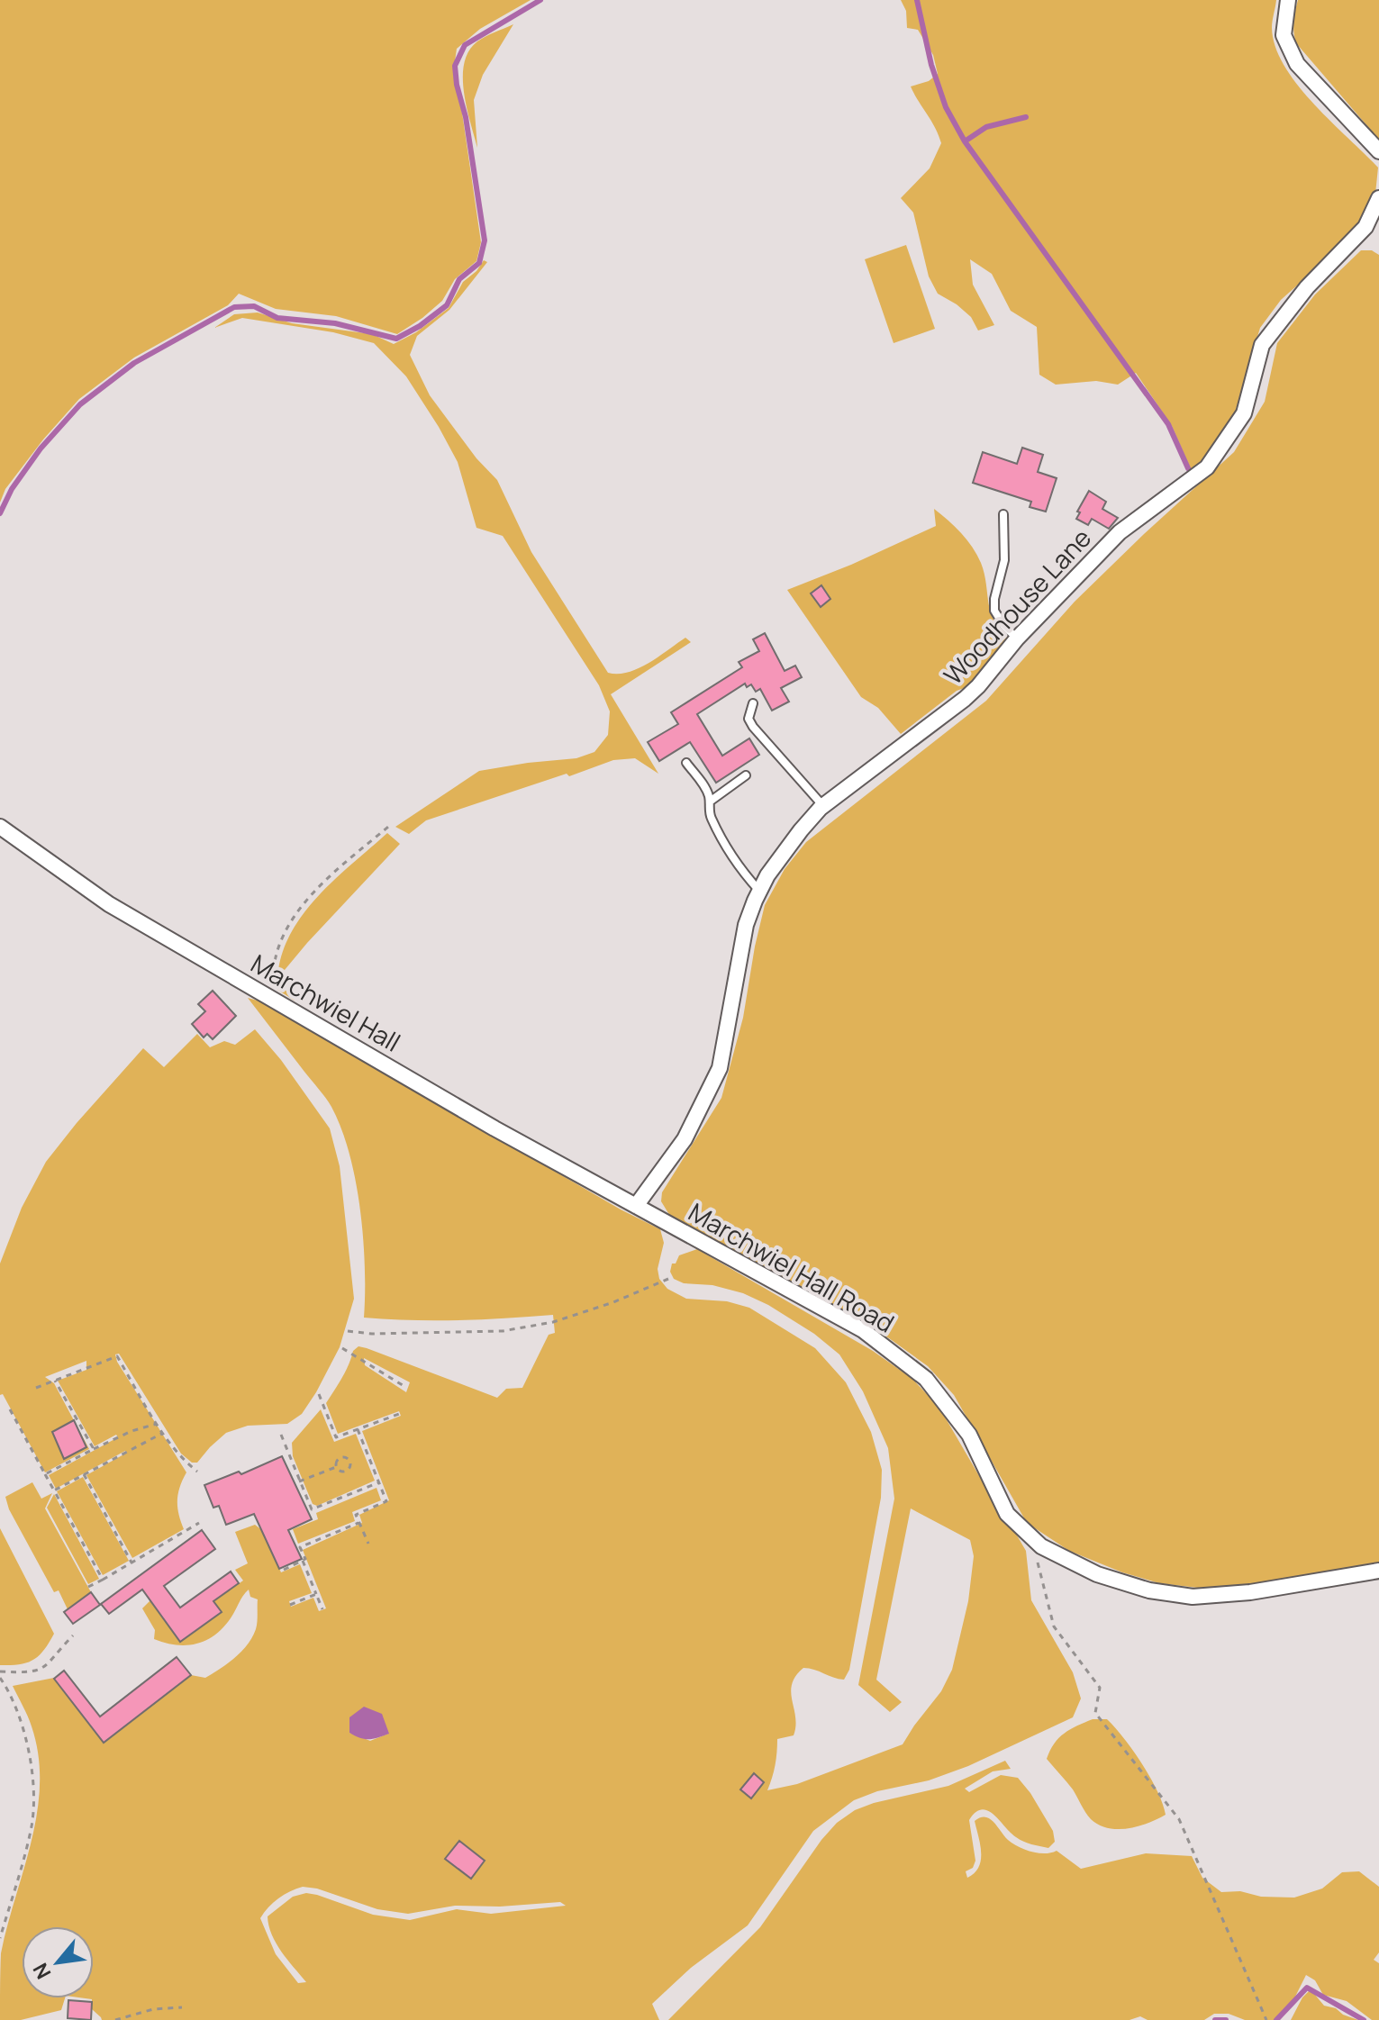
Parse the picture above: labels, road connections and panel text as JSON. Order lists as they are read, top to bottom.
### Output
{
  "streets": {
    "street": ["Woodhouse Lane", "Marchwiel Hall", "Marchwiel Hall Road"]
  },
  "crossings": [
    ["Woodhouse Lane", "Marchwiel Hall"],
    ["Woodhouse Lane", "Marchwiel Hall Road"],
    ["Marchwiel Hall", "Marchwiel Hall Road"]
  ],
  "north": "bottom left"
}
